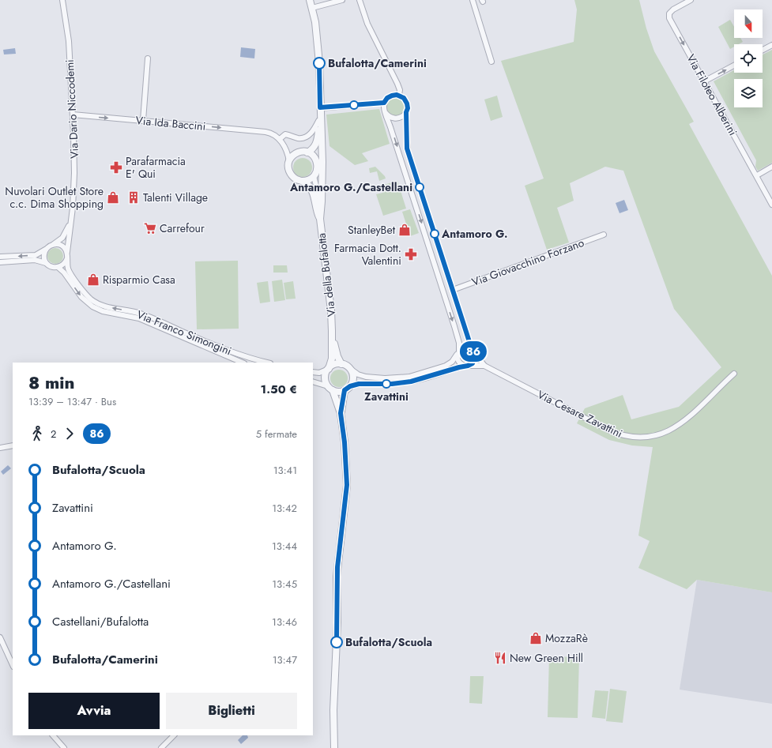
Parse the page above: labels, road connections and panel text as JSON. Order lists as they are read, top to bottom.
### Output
{
  "streets": {
    "street": [
      "Via Filoteo Alberini",
      "Via Dario Niccodemi",
      "Via Ida Baccini",
      "Via Giovacchino Forzano",
      "Via della Bufalotta",
      "Via Franco Simongini",
      "Via Cesare Zavattini"
    ]
  },
  "crossings": [
    ["Via Dario Niccodemi", "Via Ida Baccini"],
    ["Via Dario Niccodemi", "Via Franco Simongini"],
    ["Via della Bufalotta", "Via Cesare Zavattini"]
  ],
  "one_way": ["Via Ida Baccini"],
  "places": {
    "other": [
      "Bufalotta/Camerini",
      "Antamoro G./Castellani",
      "Antamoro G.",
      "Zavattini",
      "Bufalotta/Scuola"
    ],
    "pharmacy": ["Parafarmacia E' Qui", "Farmacia Dott. Valentini"],
    "shop": [
      "Nuvolari Outlet Store c.c. Dima Shopping",
      "StanleyBet",
      "Risparmio Casa",
      "MozzaRè"
    ],
    "building": ["Talenti Village"],
    "supermarket": ["Carrefour"],
    "restaurant": ["New Green Hill"]
  },
  "lines": ["bus line 86"],
  "north": "bottom",
  "page": {
    "on_map": "86",
    "heading": ["8 min", "13:39 – 13:47 · Bus", "1.50 €"],
    "legs": ["2", "86", "5 fermate"],
    "list": [
      {
        "name": "Bufalotta/Scuola",
        "value": "13:41"
      },
      {
        "name": "Zavattini",
        "value": "13:42"
      },
      {
        "name": "Antamoro G.",
        "value": "13:44"
      },
      {
        "name": "Antamoro G./Castellani",
        "value": "13:45"
      },
      {
        "name": "Castellani/Bufalotta",
        "value": "13:46"
      },
      {
        "name": "Bufalotta/Camerini",
        "value": "13:47"
      }
    ],
    "buttons": ["Avvia", "Biglietti"]
  }
}
